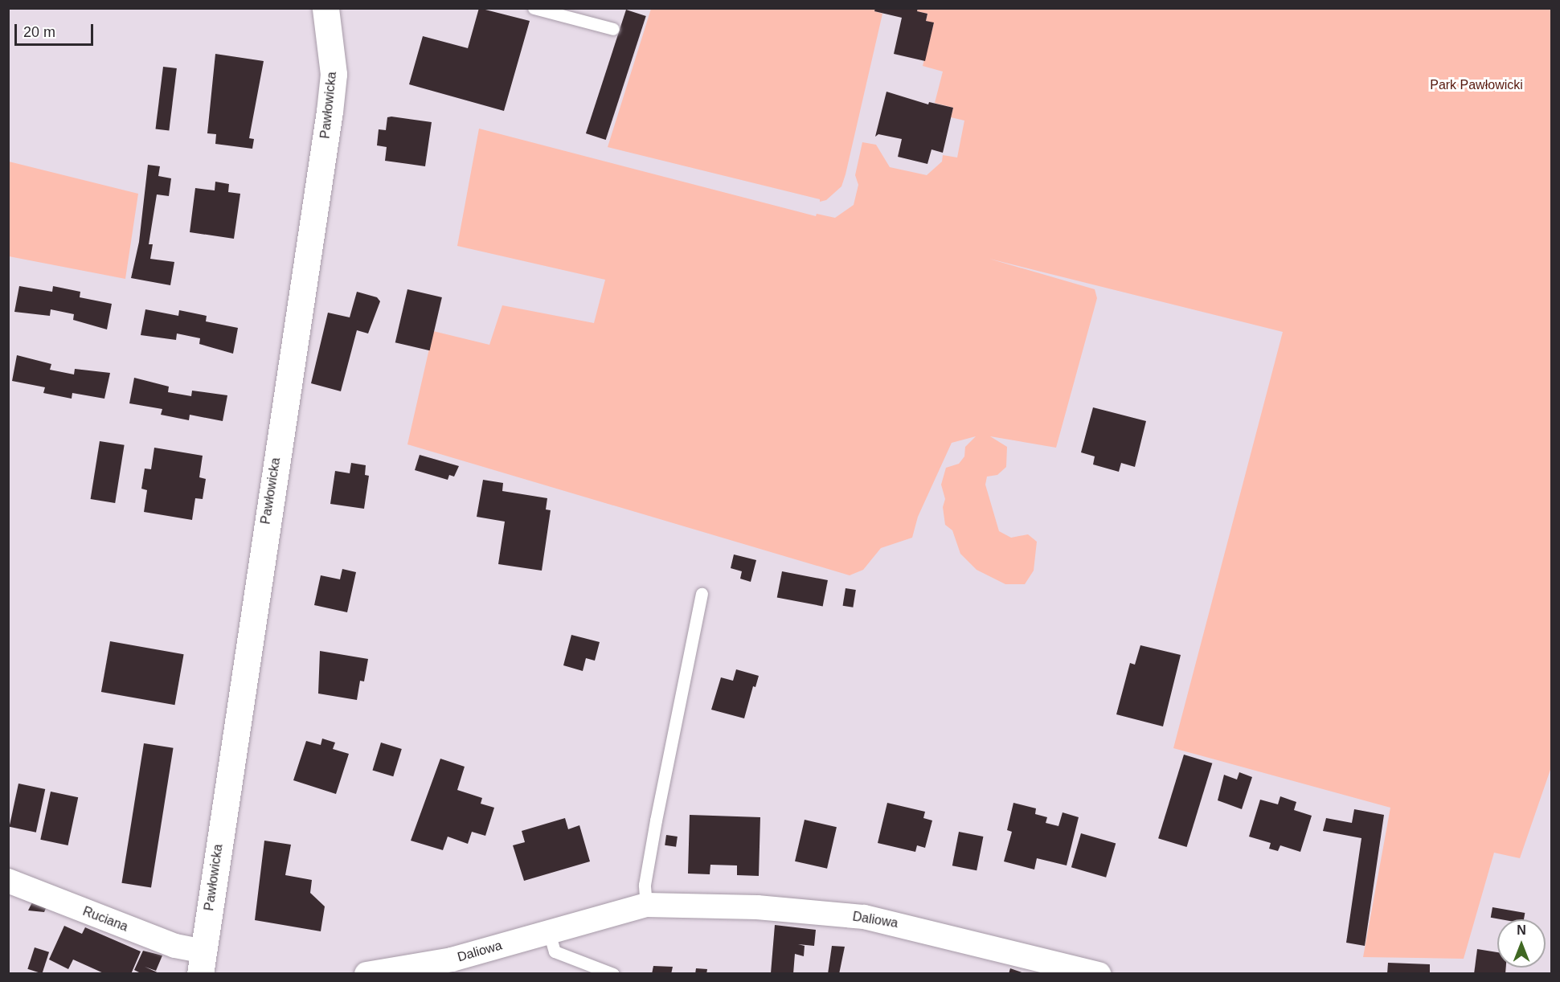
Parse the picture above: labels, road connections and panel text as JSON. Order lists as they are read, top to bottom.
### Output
{
  "streets": {
    "street": ["Pawłowicka", "Ruciana", "Daliowa"]
  },
  "crossings": [
    ["Pawłowicka", "Ruciana"]
  ],
  "parks": ["Park Pawłowicki"],
  "scale_bar": "20 m",
  "north": "top"
}
